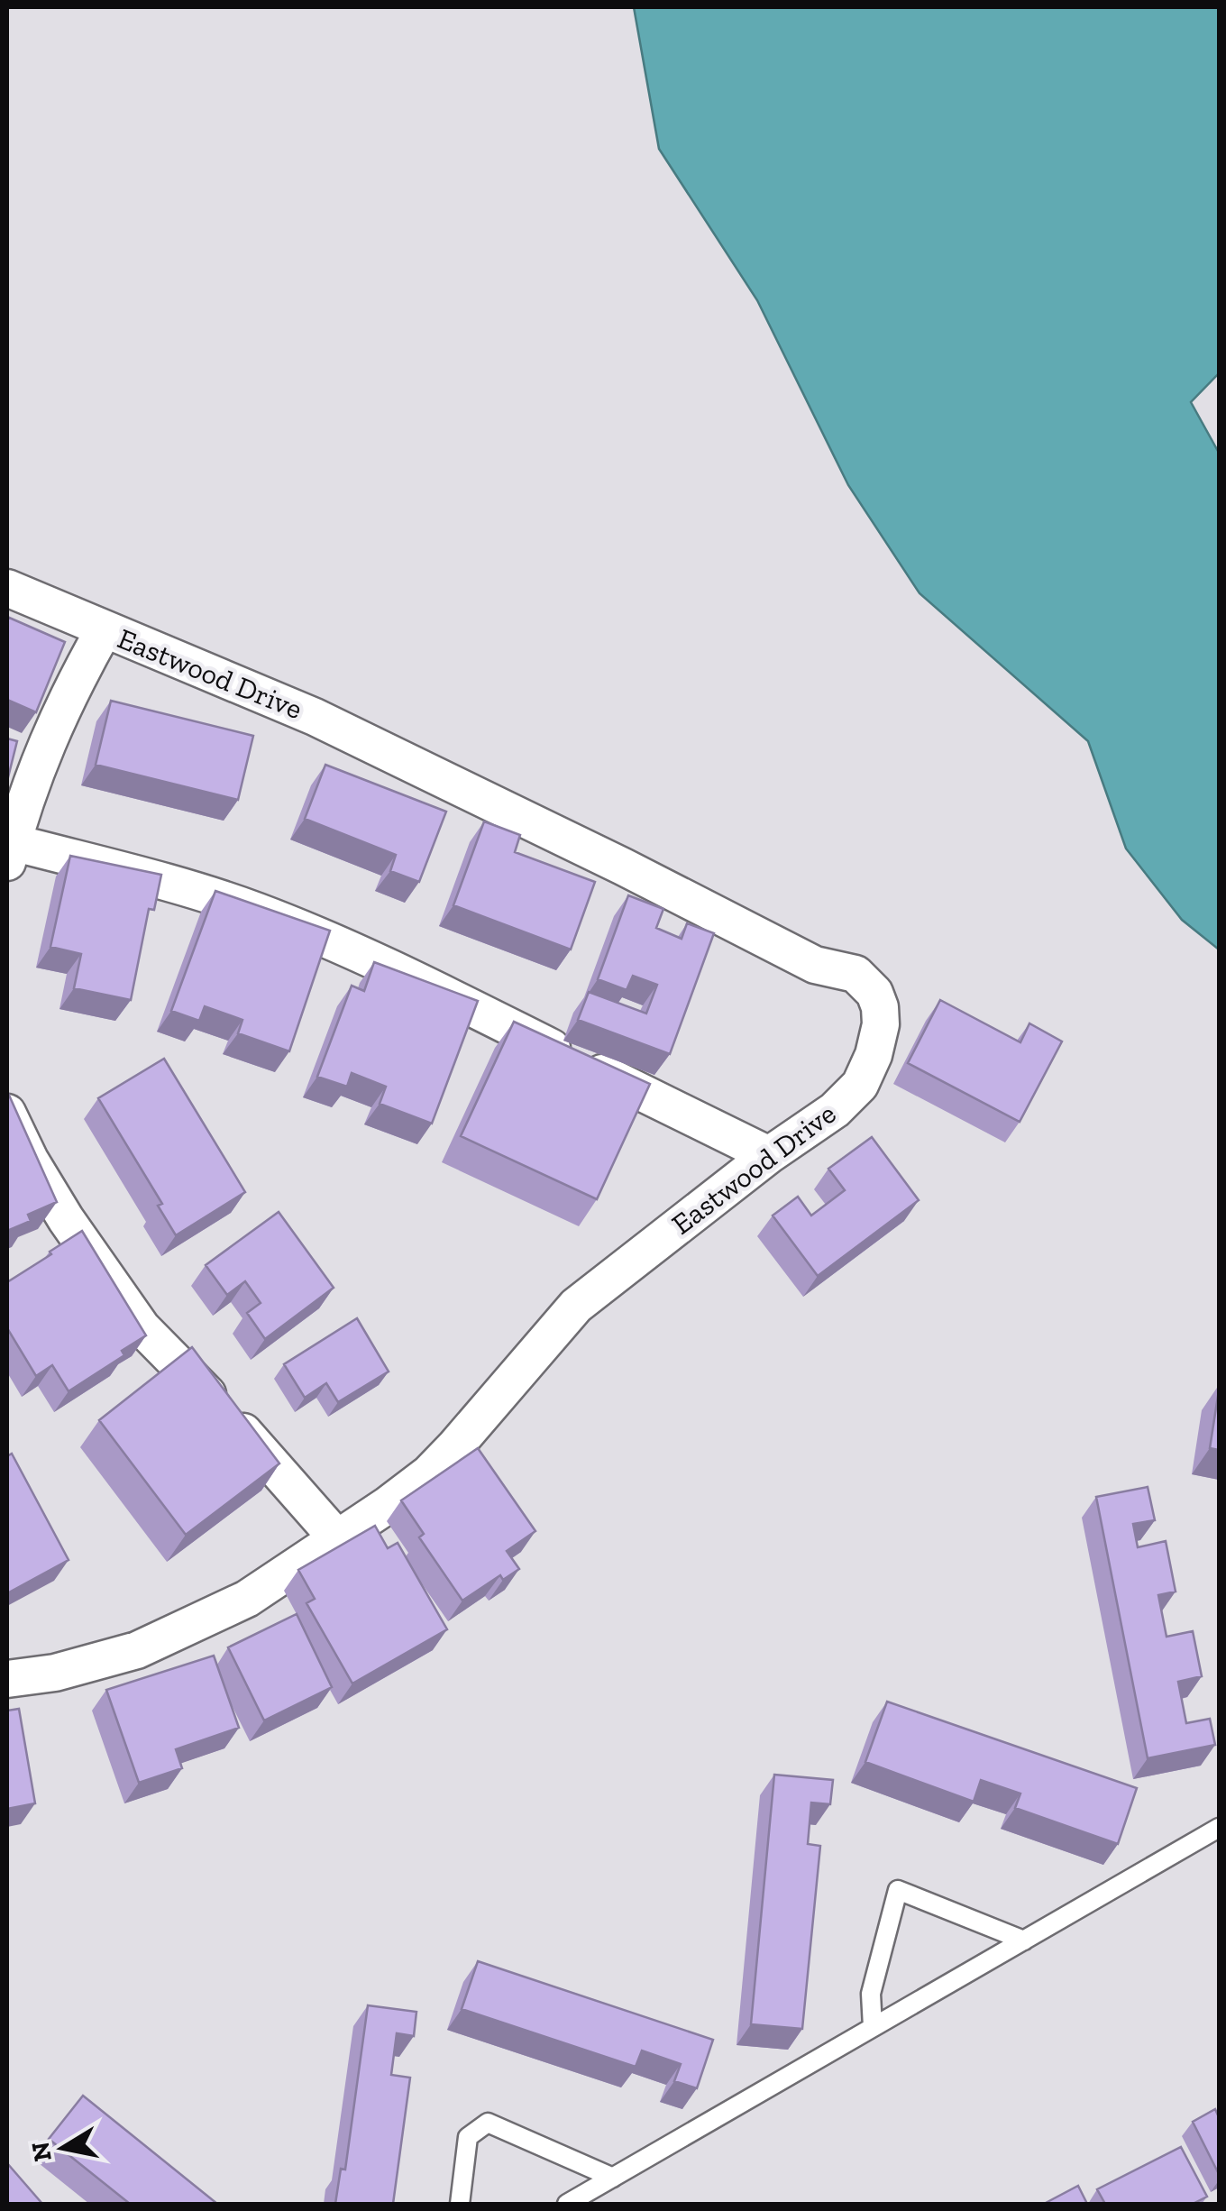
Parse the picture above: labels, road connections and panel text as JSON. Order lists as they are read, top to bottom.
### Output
{
  "streets": {
    "street": ["Eastwood Drive"]
  },
  "north": "left"
}
